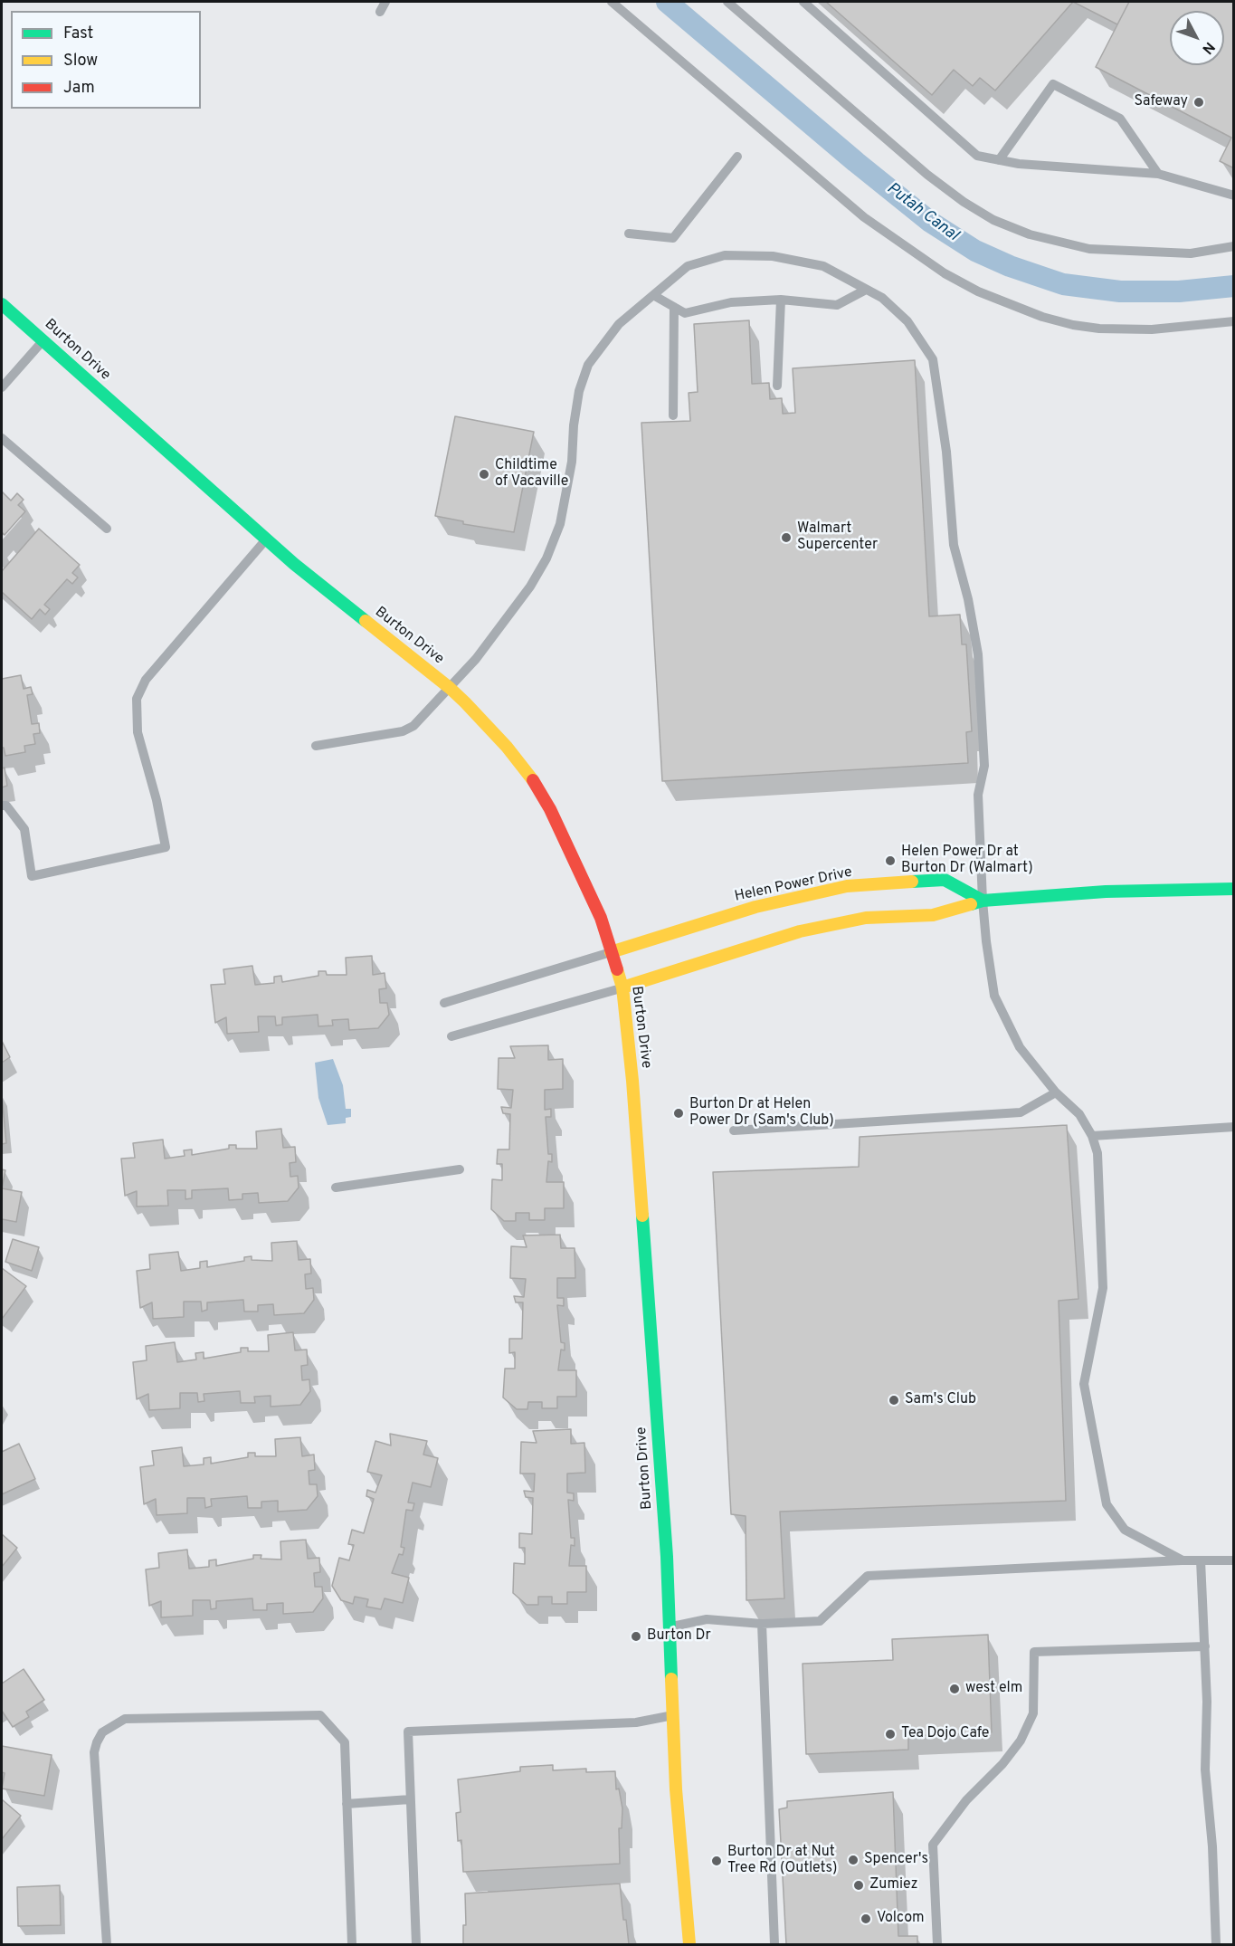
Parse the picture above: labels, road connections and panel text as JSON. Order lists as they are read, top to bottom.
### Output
{
  "streets": {
    "street": ["Burton Drive", "Helen Power Drive"]
  },
  "crossings": [
    ["Burton Drive", "Helen Power Drive"]
  ],
  "water": ["Putah Canal"],
  "places": [
    "Safeway",
    "Childtime of Vacaville",
    "Walmart Supercenter",
    "Helen Power Dr at Burton Dr (Walmart)",
    "Burton Dr at Helen Power Dr (Sam's Club)",
    "Sam's Club",
    "Burton Dr",
    "west elm",
    "Tea Dojo Cafe",
    "Spencer's",
    "Burton Dr at Nut Tree Rd (Outlets)",
    "Zumiez",
    "Volcom"
  ],
  "legend": ["Fast", "Slow", "Jam"],
  "north": "bottom right"
}
